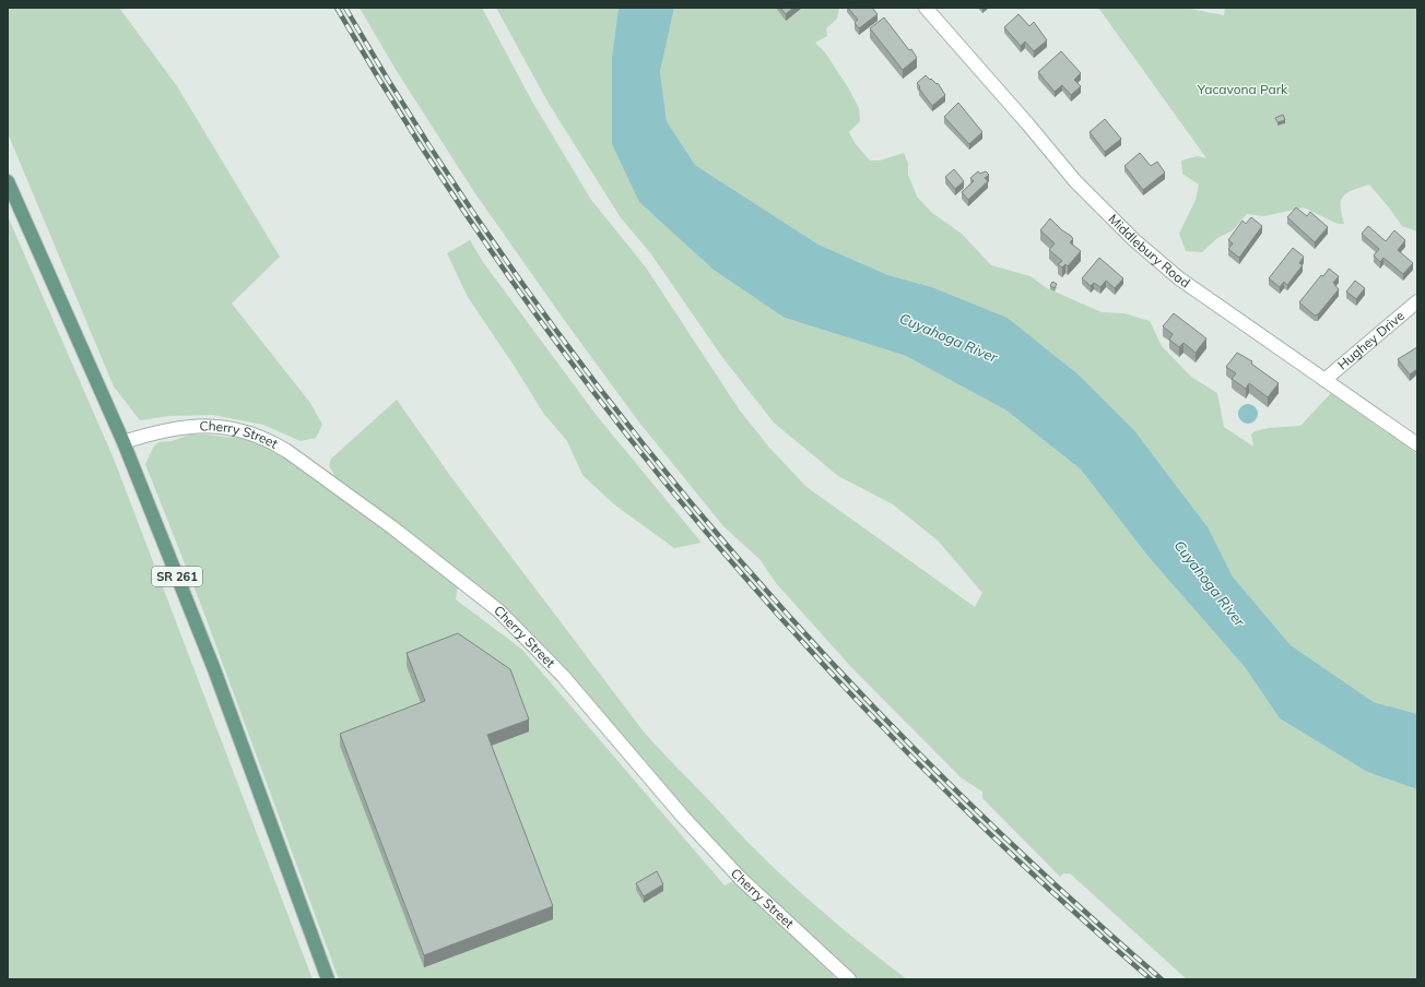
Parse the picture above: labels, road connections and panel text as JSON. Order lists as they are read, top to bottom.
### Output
{
  "streets": {
    "main road": ["SR 261"],
    "street": ["Middlebury Road", "Hughey Drive", "Cherry Street"]
  },
  "crossings": [
    ["Middlebury Road", "Hughey Drive"],
    ["Cherry Street", "SR 261"]
  ],
  "water": ["Cuyahoga River"],
  "parks": ["Yacavona Park"]
}
